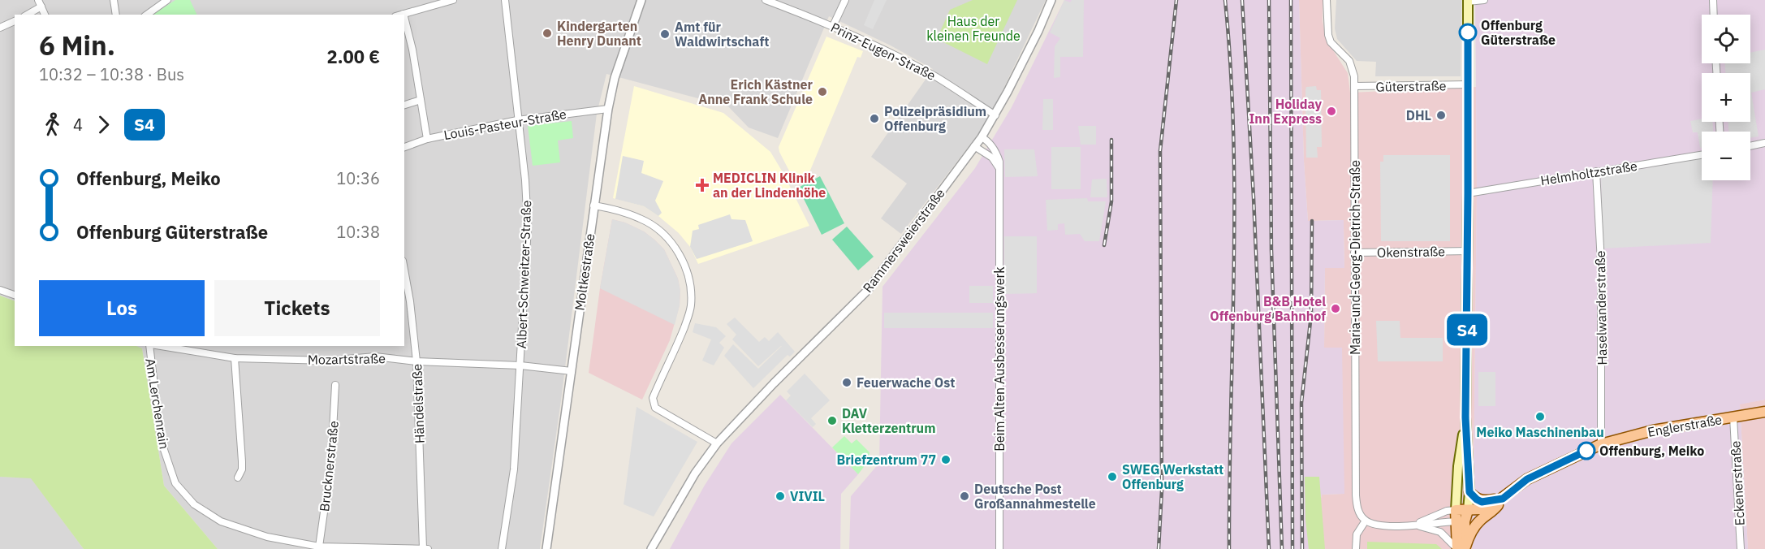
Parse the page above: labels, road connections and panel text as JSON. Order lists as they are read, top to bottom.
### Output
{
  "streets": {
    "main road": ["Englerstraße"],
    "street": [
      "Prinz-Eugen-Straße",
      "Güterstraße",
      "Louis-Pasteur-Straße",
      "Helmholtzstraße",
      "Rammersweierstraße",
      "Okenstraße",
      "Maria-und-Georg-Dietrich-Straße",
      "Moltkestraße",
      "Albert-Schweitzer-Straße",
      "Haselwanderstraße",
      "Mozartstraße",
      "Beim Alten Ausbesserungswerk",
      "Am Lerchenrain",
      "Händelstraße",
      "Brucknerstraße",
      "Eckenerstraße"
    ]
  },
  "crossings": [
    ["Prinz-Eugen-Straße", "Rammersweierstraße"],
    ["Güterstraße", "Maria-und-Georg-Dietrich-Straße"],
    ["Louis-Pasteur-Straße", "Moltkestraße"],
    ["Louis-Pasteur-Straße", "Albert-Schweitzer-Straße"],
    ["Helmholtzstraße", "Haselwanderstraße"],
    ["Rammersweierstraße", "Beim Alten Ausbesserungswerk"],
    ["Okenstraße", "Maria-und-Georg-Dietrich-Straße"],
    ["Moltkestraße", "Mozartstraße"],
    ["Albert-Schweitzer-Straße", "Mozartstraße"],
    ["Haselwanderstraße", "Englerstraße"],
    ["Mozartstraße", "Händelstraße"],
    ["Am Lerchenrain", "Händelstraße"],
    ["Am Lerchenrain", "Brucknerstraße"],
    ["Englerstraße", "Eckenerstraße"]
  ],
  "parks": ["Haus der kleinen Freunde"],
  "places": {
    "other": [
      "Offenburg Güterstraße",
      "Kindergarten Henry Dunant",
      "Amt für Waldwirtschaft",
      "Erich Kästner Anne Frank Schule",
      "Holiday Inn Express",
      "DHL",
      "Polizeipräsidium Offenburg",
      "B&B Hotel Offenburg Bahnhof",
      "Feuerwache Ost",
      "Meiko Maschinenbau",
      "DAV Kletterzentrum",
      "Offenburg, Meiko",
      "Briefzentrum 77",
      "SWEG Werkstatt Offenburg",
      "VIVIL",
      "Deutsche Post Großannahmestelle"
    ],
    "health": ["MEDICLIN Klinik an der Lindenhöhe"]
  },
  "lines": ["bus line S4"],
  "page": {
    "on_map": "S4",
    "map_buttons": ["+", "−"],
    "heading": ["6 Min.", "10:32 – 10:38 · Bus", "2.00 €"],
    "legs": ["4", "S4"],
    "list": [
      {
        "name": "Offenburg, Meiko",
        "value": "10:36"
      },
      {
        "name": "Offenburg Güterstraße",
        "value": "10:38"
      }
    ],
    "buttons": ["Los", "Tickets"]
  }
}
